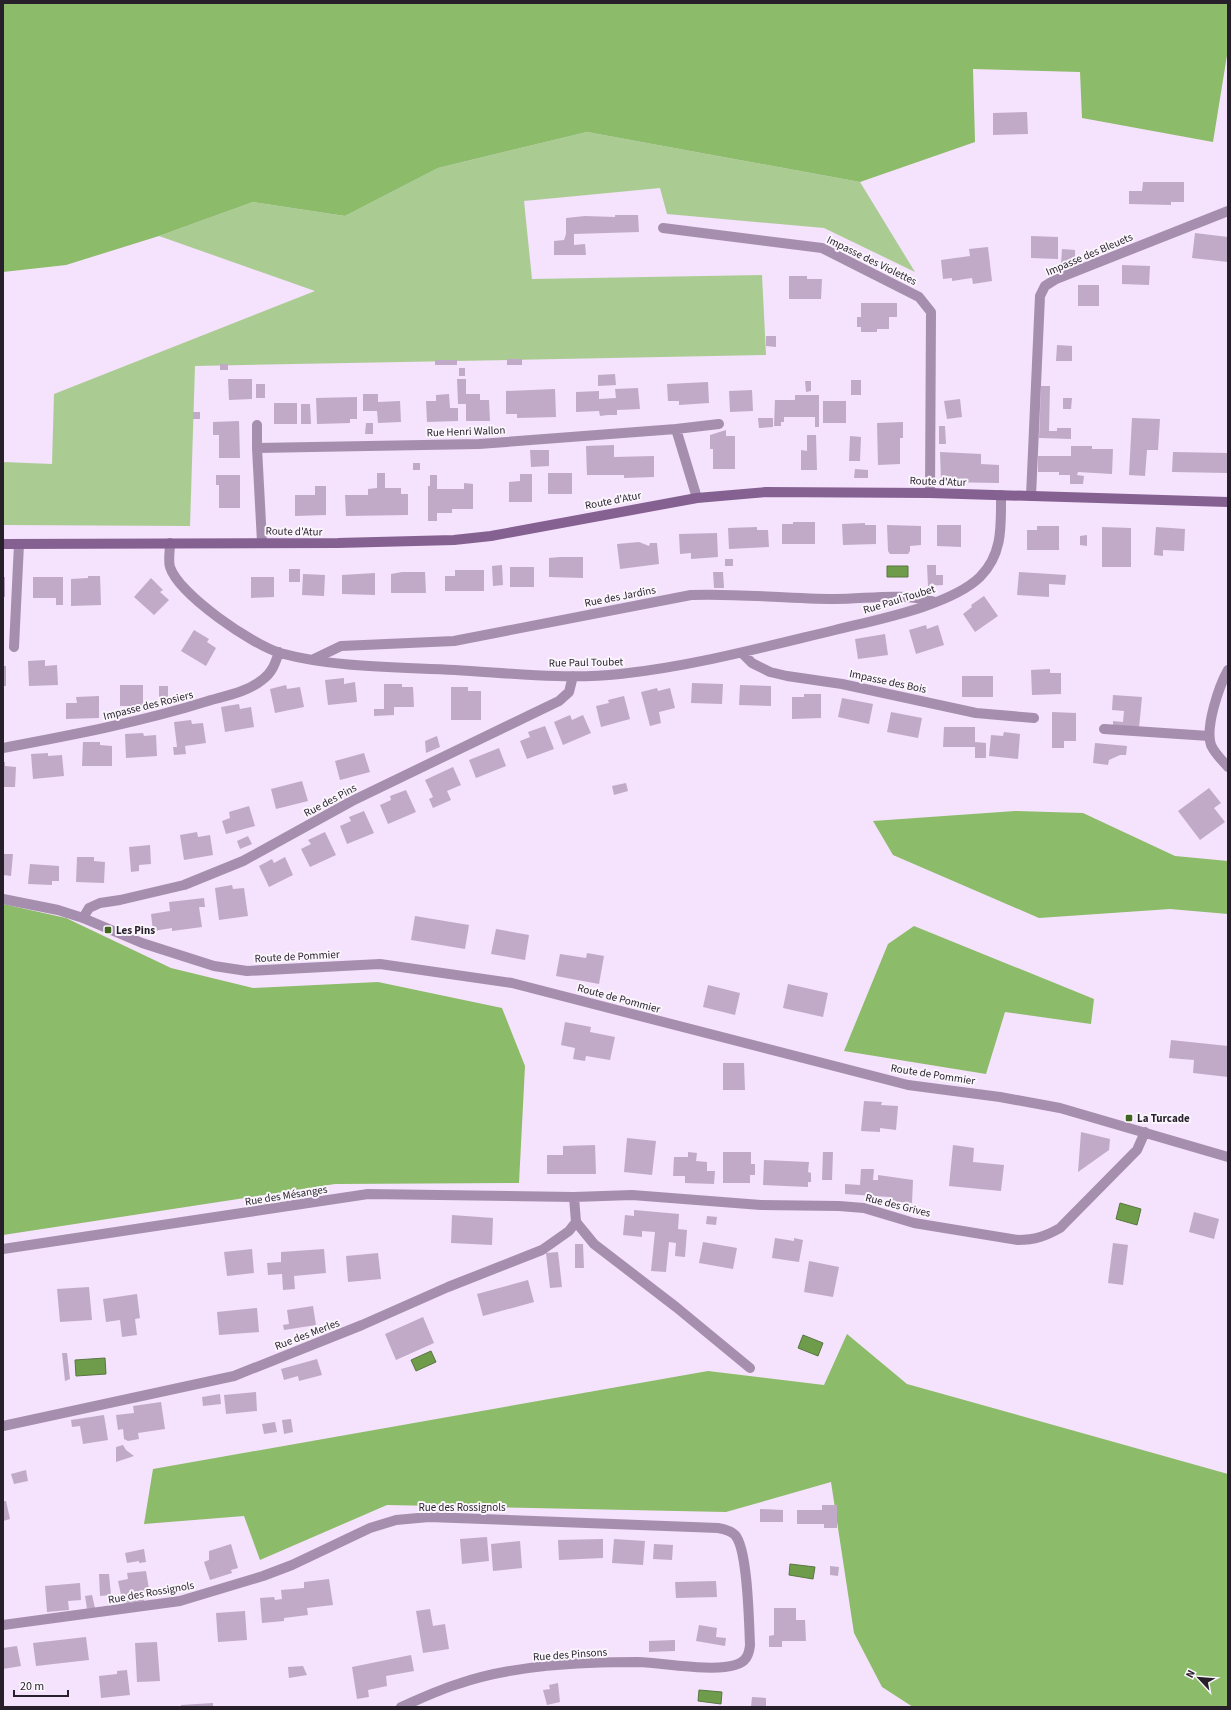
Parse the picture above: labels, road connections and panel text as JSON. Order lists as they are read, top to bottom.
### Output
{
  "streets": {
    "main road": ["Route d'Atur"],
    "street": [
      "Impasse des Bleuets",
      "Impasse des Violettes",
      "Rue Henri Wallon",
      "Rue des Jardins",
      "Rue Paul Toubet",
      "Impasse des Bois",
      "Impasse des Rosiers",
      "Rue des Pins",
      "Route de Pommier",
      "Rue des Mésanges",
      "Rue des Grives",
      "Rue des Merles",
      "Rue des Rossignols",
      "Rue des Pinsons"
    ]
  },
  "crossings": [
    ["Impasse des Bleuets", "Route d'Atur"],
    ["Impasse des Violettes", "Route d'Atur"],
    ["Route d'Atur", "Rue Paul Toubet"],
    ["Rue des Jardins", "Rue Paul Toubet"],
    ["Rue Paul Toubet", "Impasse des Bois"],
    ["Rue Paul Toubet", "Impasse des Rosiers"],
    ["Rue Paul Toubet", "Rue des Pins"],
    ["Rue des Pins", "Route de Pommier"],
    ["Route de Pommier", "Rue des Grives"],
    ["Rue des Mésanges", "Rue des Grives"],
    ["Rue des Rossignols", "Rue des Pinsons"]
  ],
  "places": {
    "transit": ["Les Pins", "La Turcade"]
  },
  "scale_bar": "20 m",
  "north": "top left"
}
